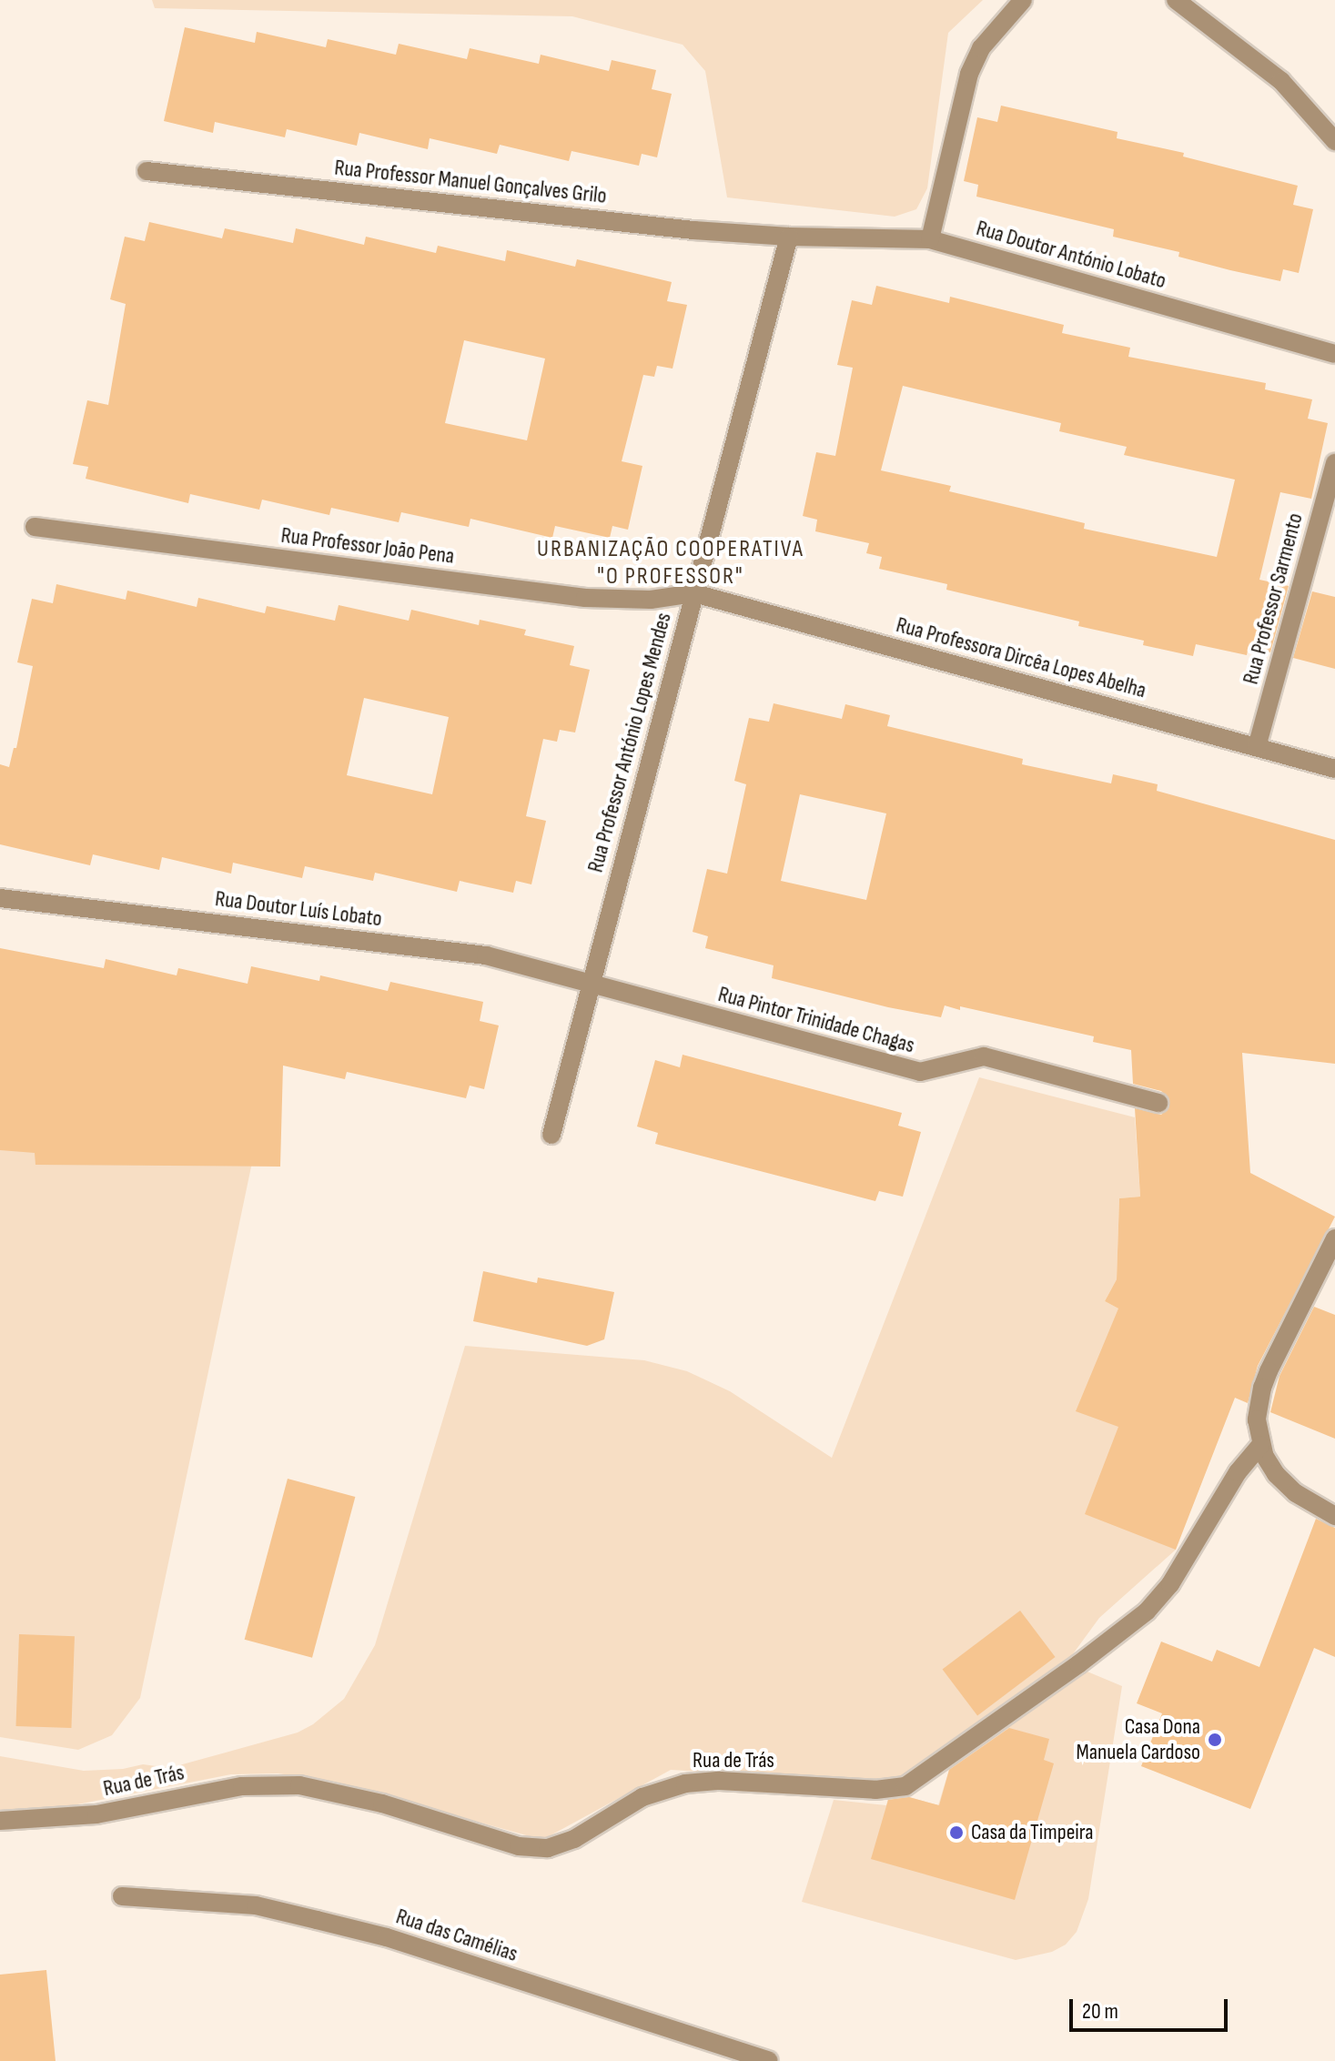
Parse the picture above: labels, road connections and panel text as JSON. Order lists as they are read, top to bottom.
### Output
{
  "streets": {
    "street": [
      "Rua Professor Manuel Gonçalves Grilo",
      "Rua Doutor António Lobato",
      "Rua Professor João Pena",
      "Rua Professor Sarmento",
      "Rua Professora Dircêa Lopes Abelha",
      "Rua Professor António Lopes Mendes",
      "Rua Doutor Luís Lobato",
      "Rua Pintor Trinidade Chagas",
      "Rua de Trás",
      "Rua das Camélias"
    ]
  },
  "crossings": [
    ["Rua Professor Manuel Gonçalves Grilo", "Rua Doutor António Lobato"],
    ["Rua Professor Manuel Gonçalves Grilo", "Rua Professor António Lopes Mendes"],
    ["Rua Doutor António Lobato", "Rua Professor António Lopes Mendes"],
    ["Rua Professor João Pena", "Rua Professora Dircêa Lopes Abelha"],
    ["Rua Professor João Pena", "Rua Professor António Lopes Mendes"],
    ["Rua Professor Sarmento", "Rua Professora Dircêa Lopes Abelha"],
    ["Rua Professora Dircêa Lopes Abelha", "Rua Professor António Lopes Mendes"],
    ["Rua Professor António Lopes Mendes", "Rua Doutor Luís Lobato"],
    ["Rua Professor António Lopes Mendes", "Rua Pintor Trinidade Chagas"],
    ["Rua Doutor Luís Lobato", "Rua Pintor Trinidade Chagas"]
  ],
  "districts": ["URBANIZAÇÃO COOPERATIVA \"O PROFESSOR\""],
  "places": ["Casa Dona Manuela Cardoso", "Casa da Timpeira"],
  "scale_bar": "20 m"
}
